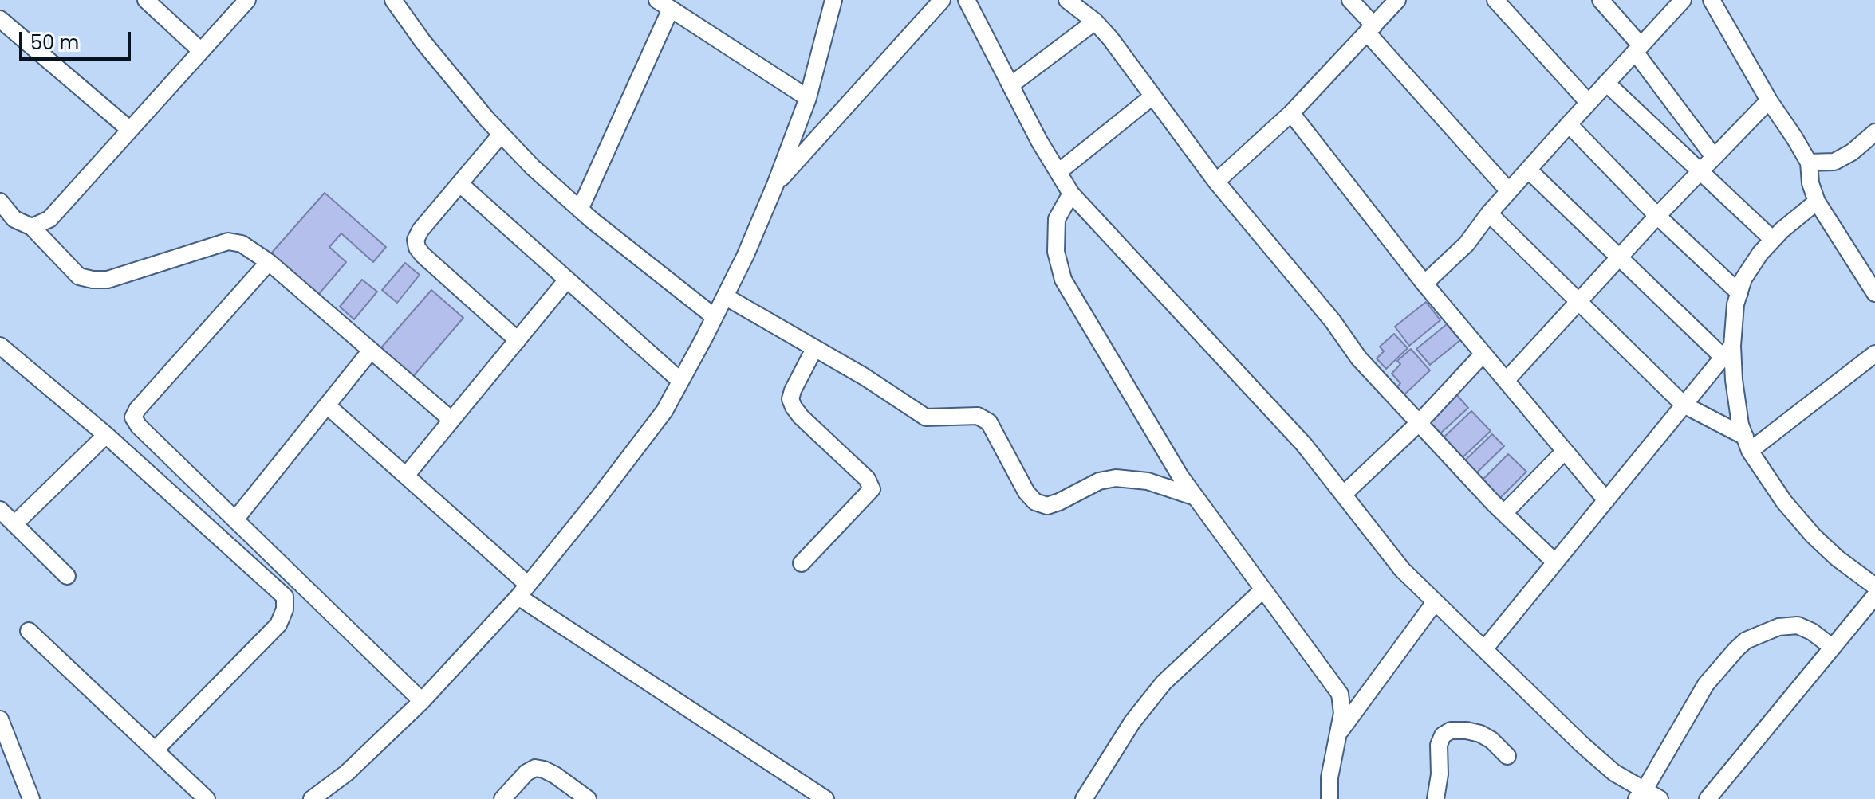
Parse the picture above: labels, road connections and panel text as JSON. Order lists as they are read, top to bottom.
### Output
{
  "scale_bar": "50 m"
}
